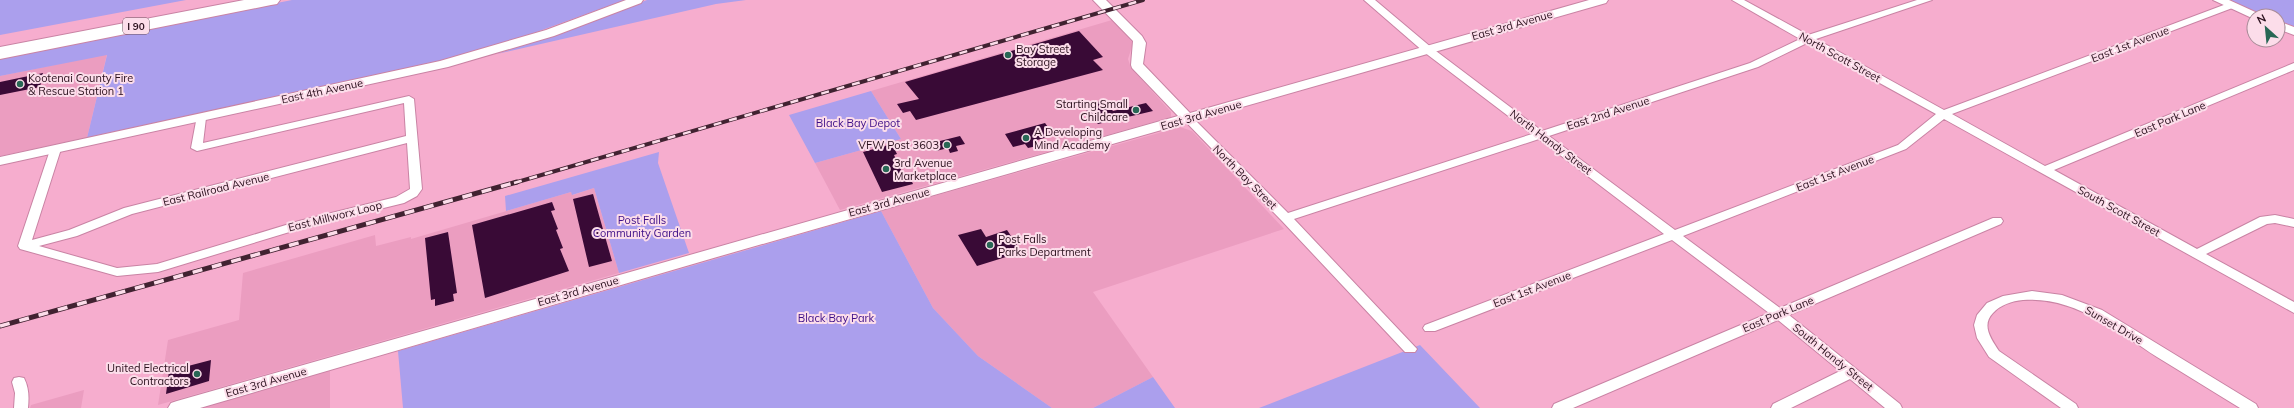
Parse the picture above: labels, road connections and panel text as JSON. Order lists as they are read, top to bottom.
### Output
{
  "streets": {
    "highway": ["I 90"],
    "street": [
      "East 3rd Avenue",
      "East 1st Avenue",
      "North Scott Street",
      "East 4th Avenue",
      "East 2nd Avenue",
      "East Park Lane",
      "North Handy Street",
      "North Bay Street",
      "East Railroad Avenue",
      "South Scott Street",
      "East Millworx Loop",
      "Sunset Drive",
      "South Handy Street"
    ]
  },
  "crossings": [
    ["East 3rd Avenue", "North Handy Street"],
    ["East 3rd Avenue", "North Bay Street"],
    ["East 1st Avenue", "North Scott Street"],
    ["East 1st Avenue", "North Handy Street"],
    ["East 1st Avenue", "South Scott Street"],
    ["East 1st Avenue", "South Handy Street"],
    ["North Scott Street", "East 2nd Avenue"],
    ["North Scott Street", "South Scott Street"],
    ["East 4th Avenue", "East Millworx Loop"],
    ["East 2nd Avenue", "North Handy Street"],
    ["East 2nd Avenue", "North Bay Street"],
    ["East Park Lane", "South Scott Street"],
    ["East Park Lane", "South Handy Street"],
    ["North Handy Street", "South Handy Street"],
    ["East Railroad Avenue", "East Millworx Loop"]
  ],
  "parks": ["Black Bay Depot", "Post Falls Community Garden", "Black Bay Park"],
  "places": [
    "Bay Street Storage",
    "Kootenai County Fire & Rescue Station 1",
    "Starting Small Childcare",
    "A Developing Mind Academy",
    "VFW Post 3603",
    "3rd Avenue Marketplace",
    "Post Falls Parks Department",
    "United Electrical Contractors"
  ],
  "north": "top left"
}
